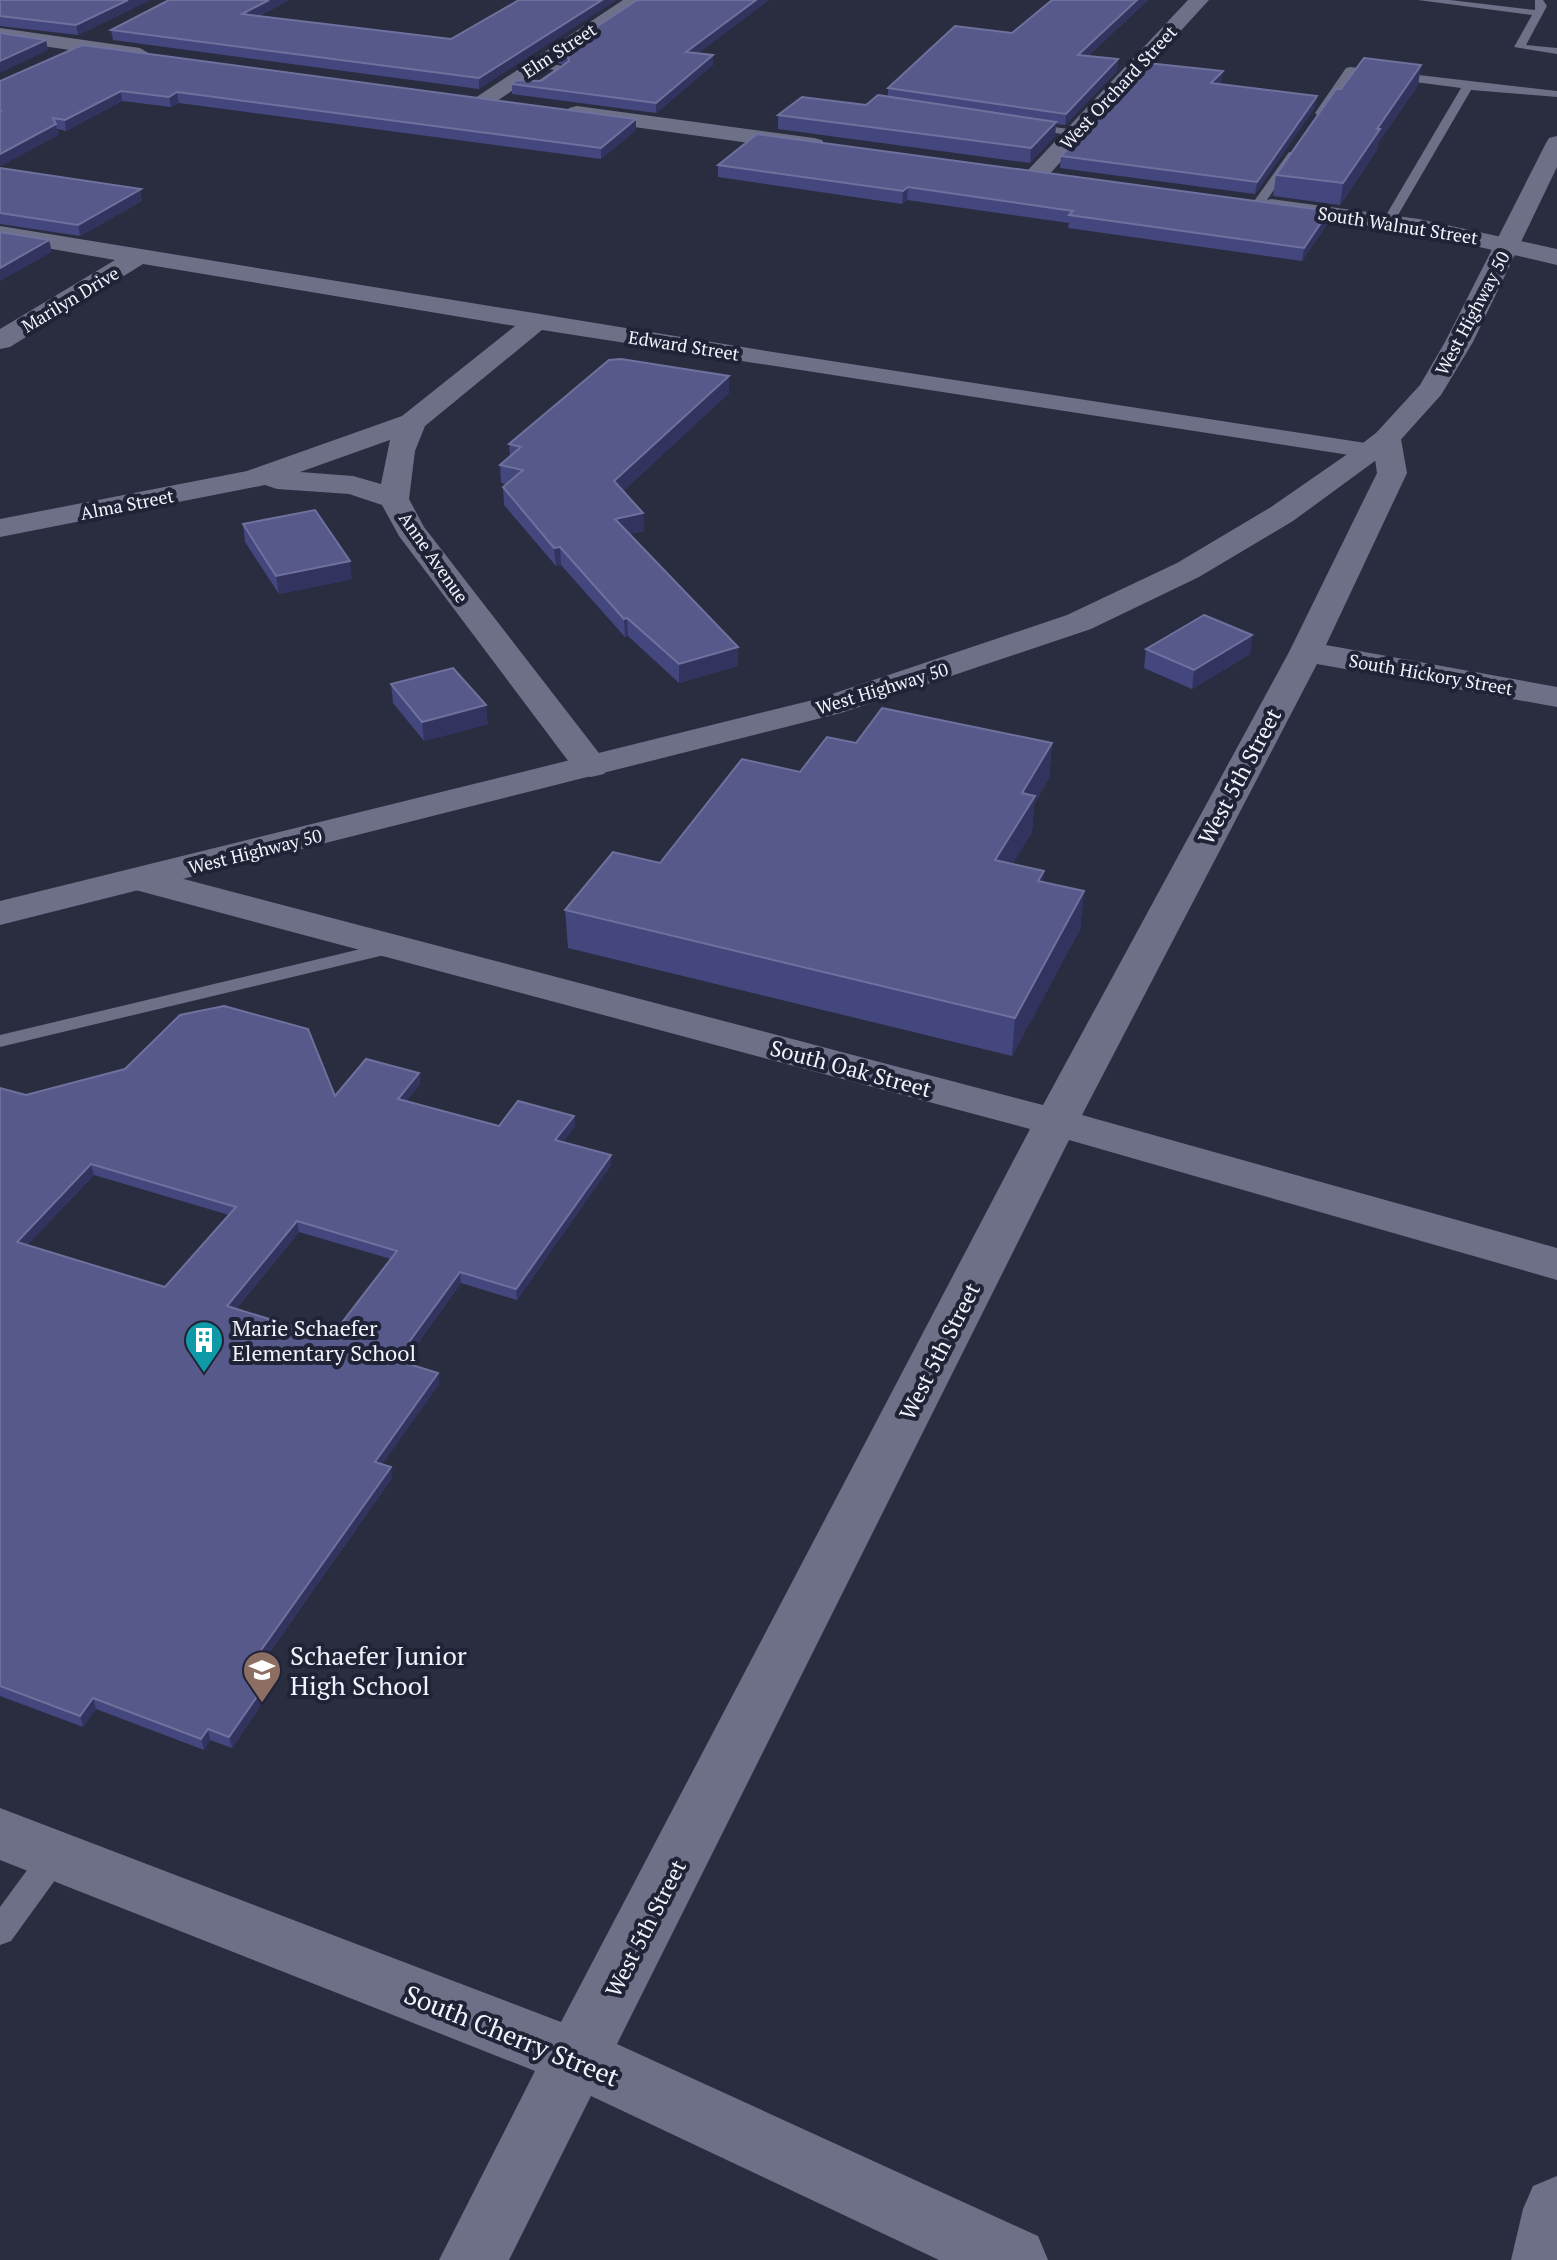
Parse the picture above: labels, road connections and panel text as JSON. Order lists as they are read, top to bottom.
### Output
{
  "streets": {
    "street": [
      "Elm Street",
      "West Orchard Street",
      "South Walnut Street",
      "Marilyn Drive",
      "West Highway 50",
      "Edward Street",
      "Alma Street",
      "Anne Avenue",
      "South Hickory Street",
      "West 5th Street",
      "South Oak Street",
      "South Cherry Street"
    ]
  },
  "crossings": [
    ["South Walnut Street", "West Highway 50"],
    ["Marilyn Drive", "Edward Street"],
    ["West Highway 50", "Edward Street"],
    ["West Highway 50", "Anne Avenue"],
    ["West Highway 50", "West 5th Street"],
    ["West Highway 50", "South Oak Street"],
    ["Edward Street", "West 5th Street"],
    ["Alma Street", "Anne Avenue"],
    ["South Hickory Street", "West 5th Street"],
    ["West 5th Street", "South Oak Street"],
    ["West 5th Street", "South Cherry Street"]
  ],
  "places": {
    "building": ["Marie Schaefer Elementary School"],
    "school or university": ["Schaefer Junior High School"]
  }
}
